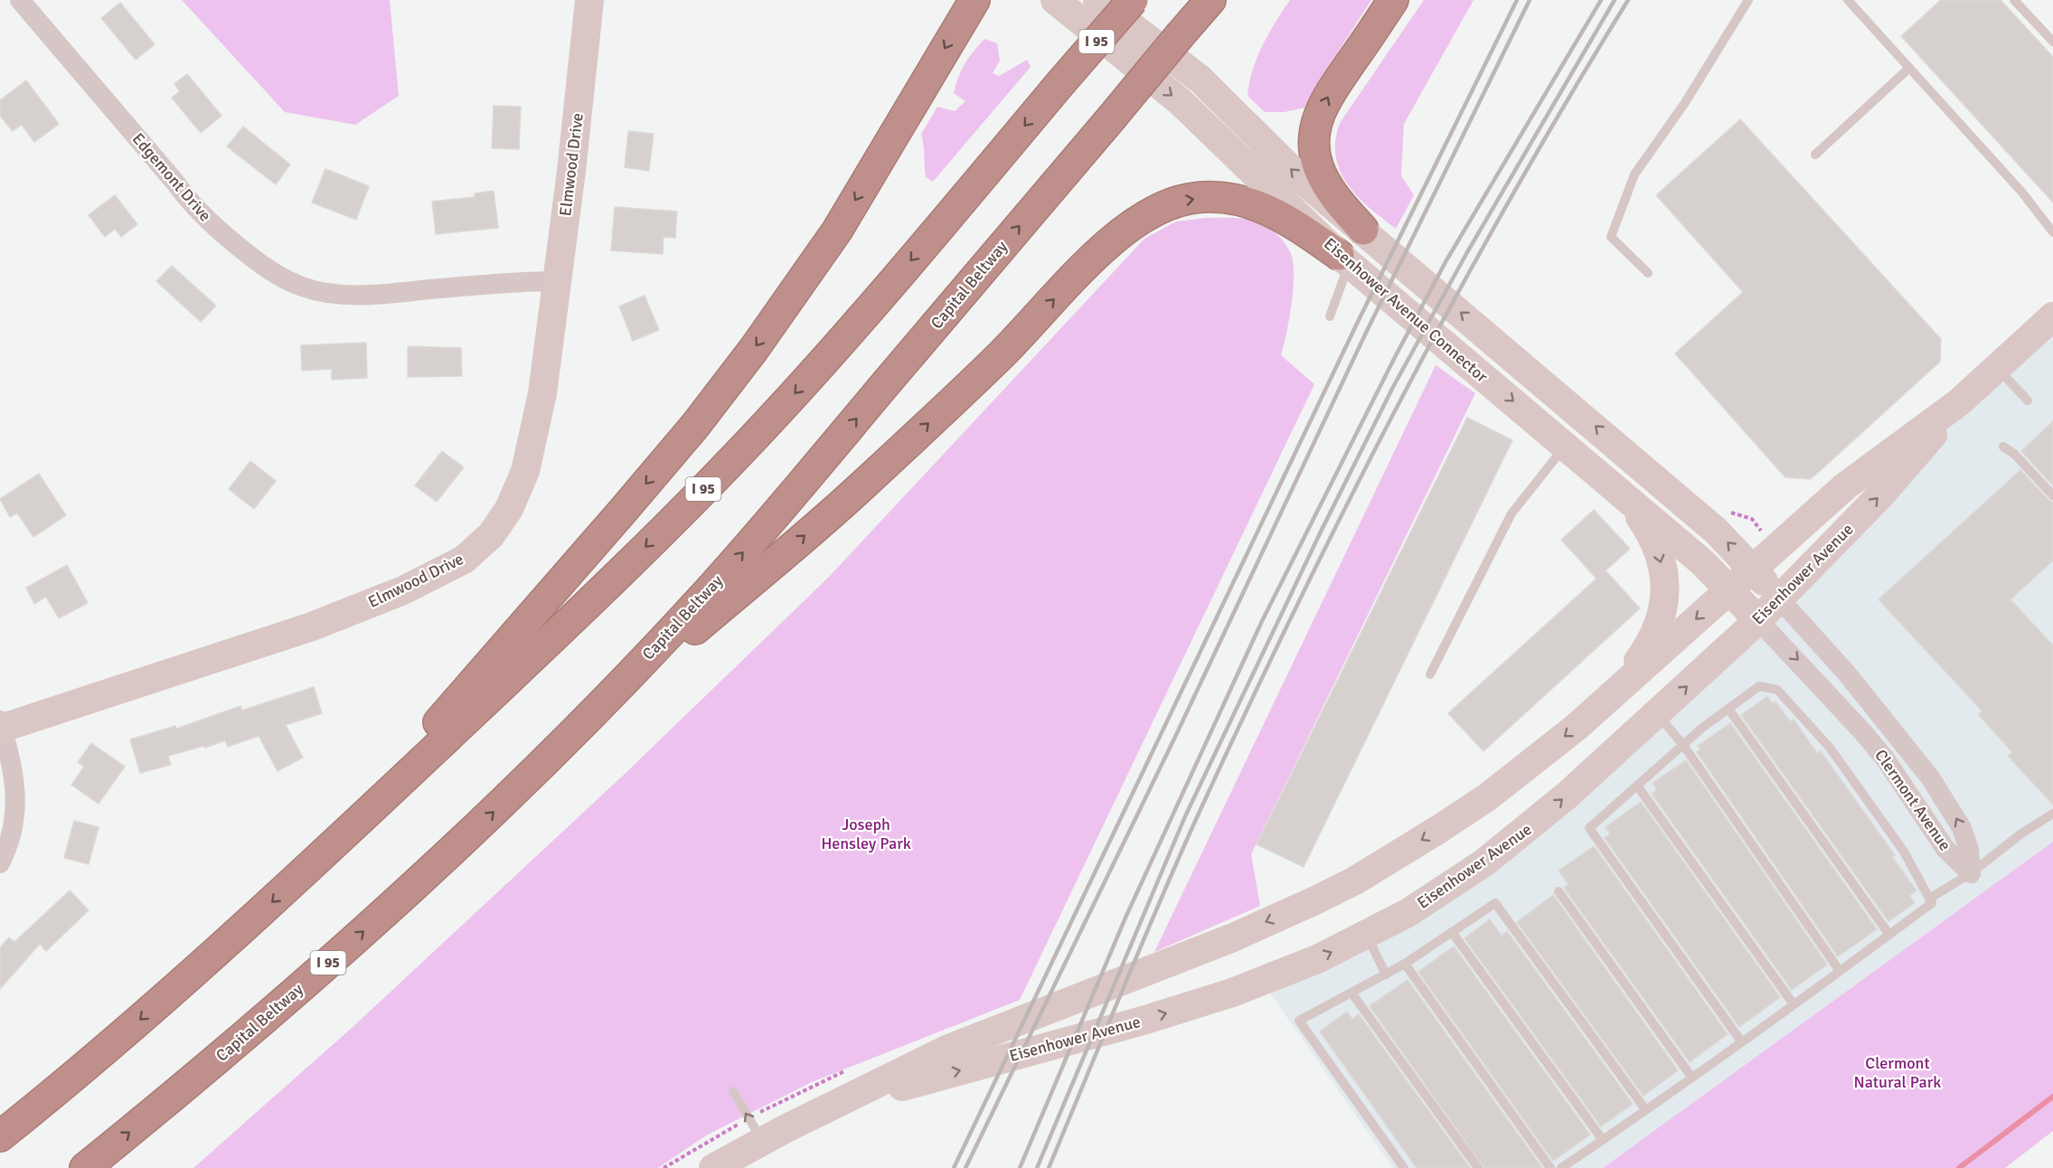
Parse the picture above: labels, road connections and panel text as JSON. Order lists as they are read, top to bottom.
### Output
{
  "streets": {
    "highway": ["I 95", "Capital Beltway"],
    "main road": ["Elmwood Drive", "Eisenhower Avenue Connector", "Eisenhower Avenue"],
    "street": ["Edgemont Drive", "Clermont Avenue"]
  },
  "crossings": [
    ["Elmwood Drive", "Edgemont Drive"],
    ["Eisenhower Avenue Connector", "Eisenhower Avenue"],
    ["Eisenhower Avenue Connector", "Clermont Avenue"],
    ["Eisenhower Avenue", "Clermont Avenue"]
  ],
  "parks": ["Joseph Hensley Park", "Clermont Natural Park"]
}
